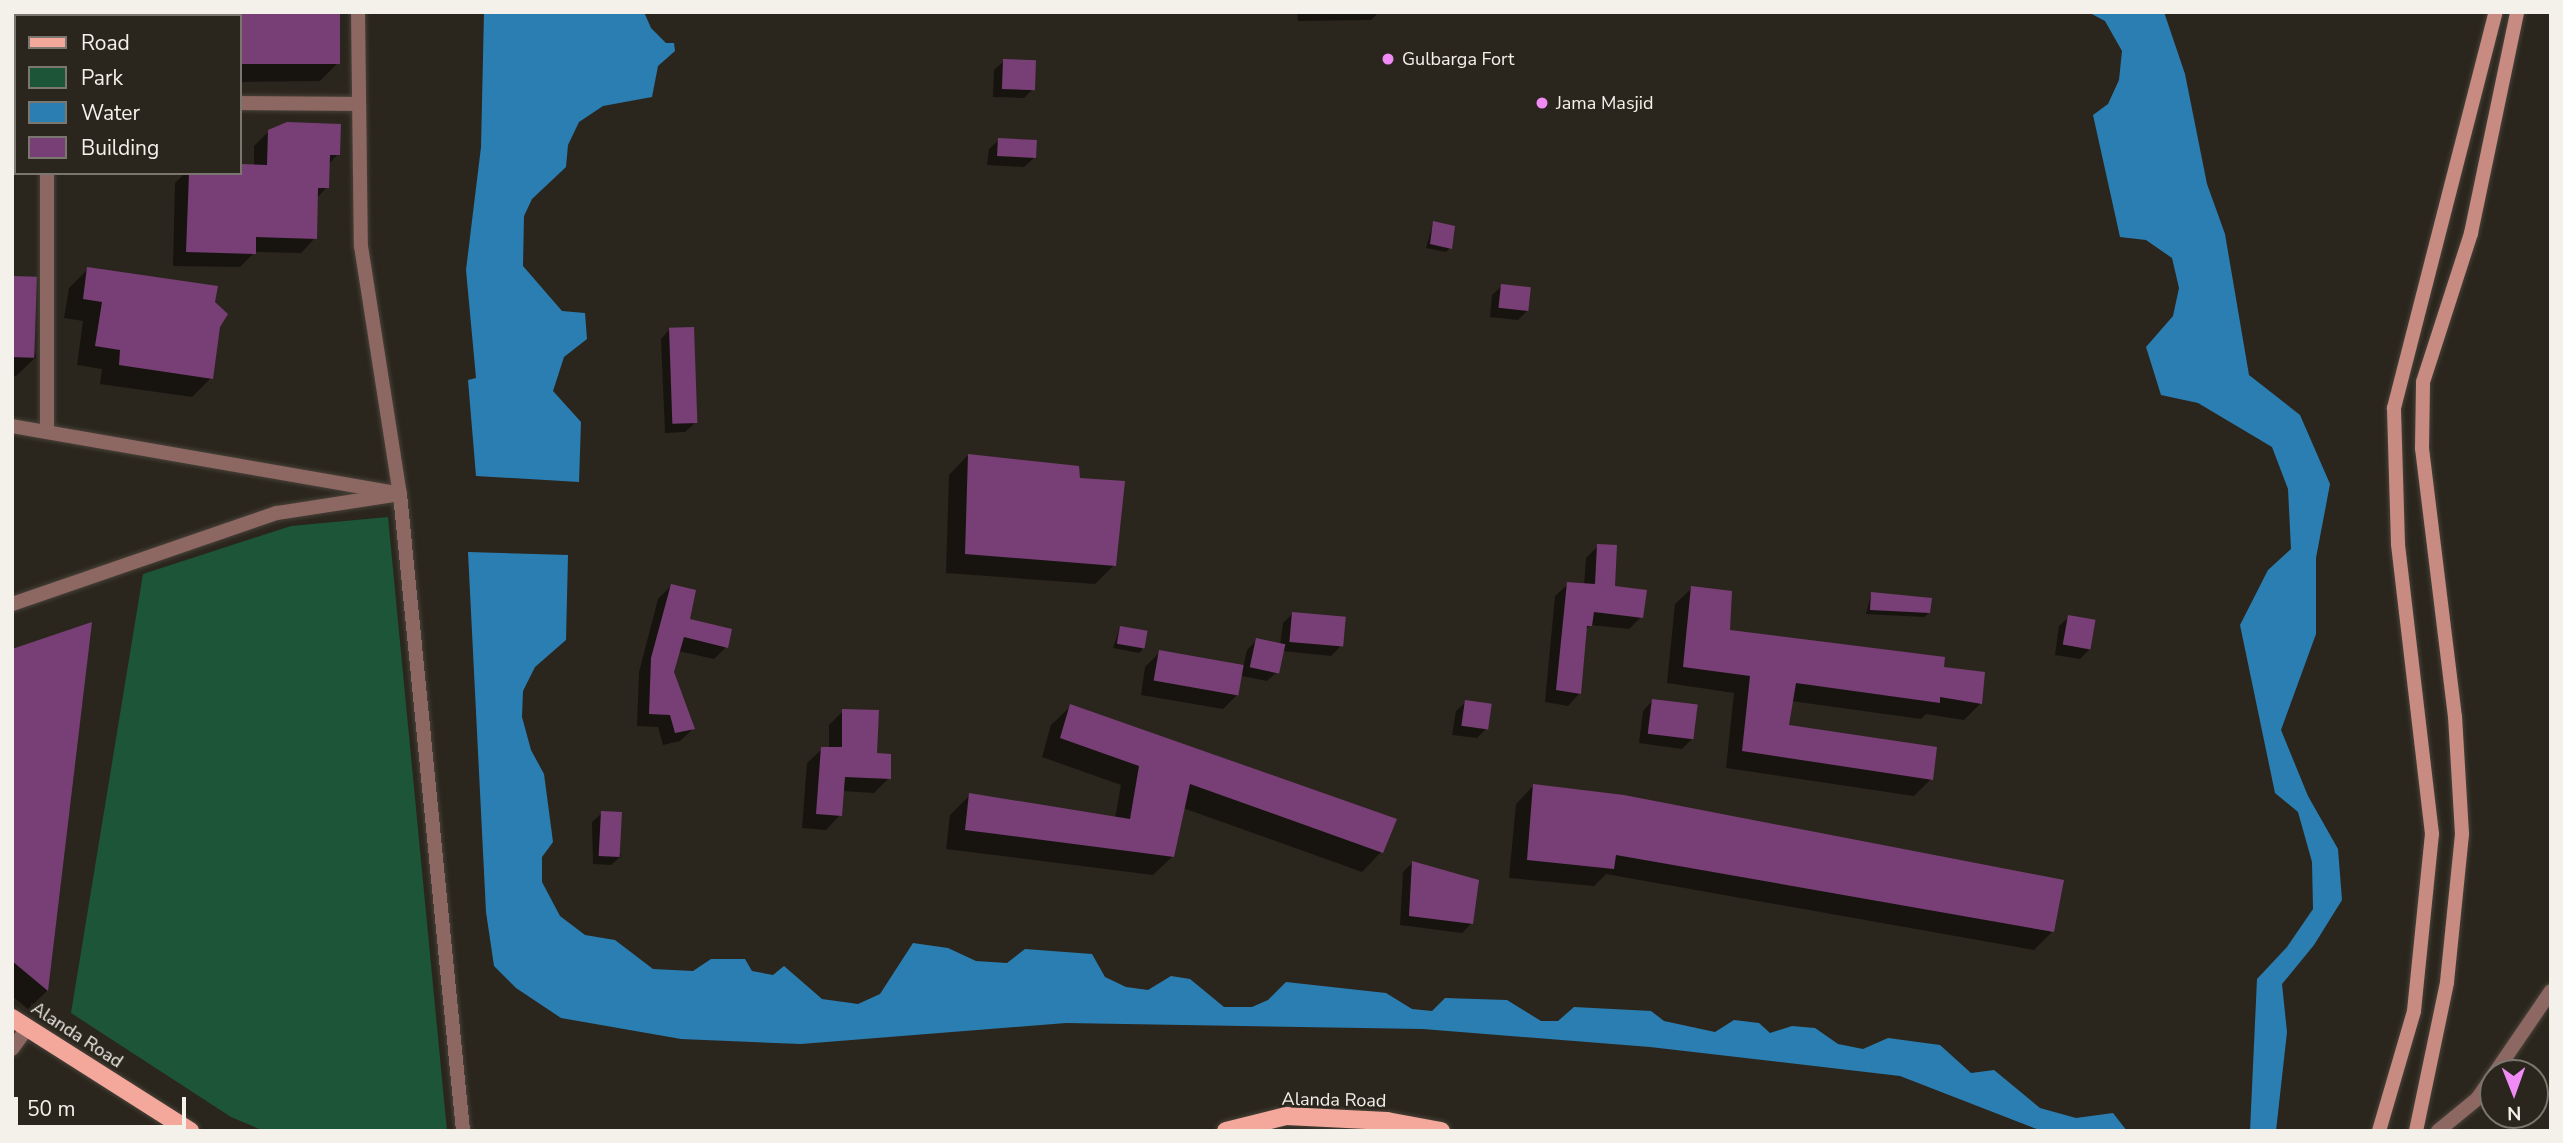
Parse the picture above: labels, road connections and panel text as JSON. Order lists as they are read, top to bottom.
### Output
{
  "streets": {
    "main road": ["Alanda Road"]
  },
  "places": ["Gulbarga Fort", "Jama Masjid"],
  "legend": [
    "Road",
    "Park",
    "Water",
    "Building"
  ],
  "scale_bar": "50 m",
  "north": "bottom"
}
